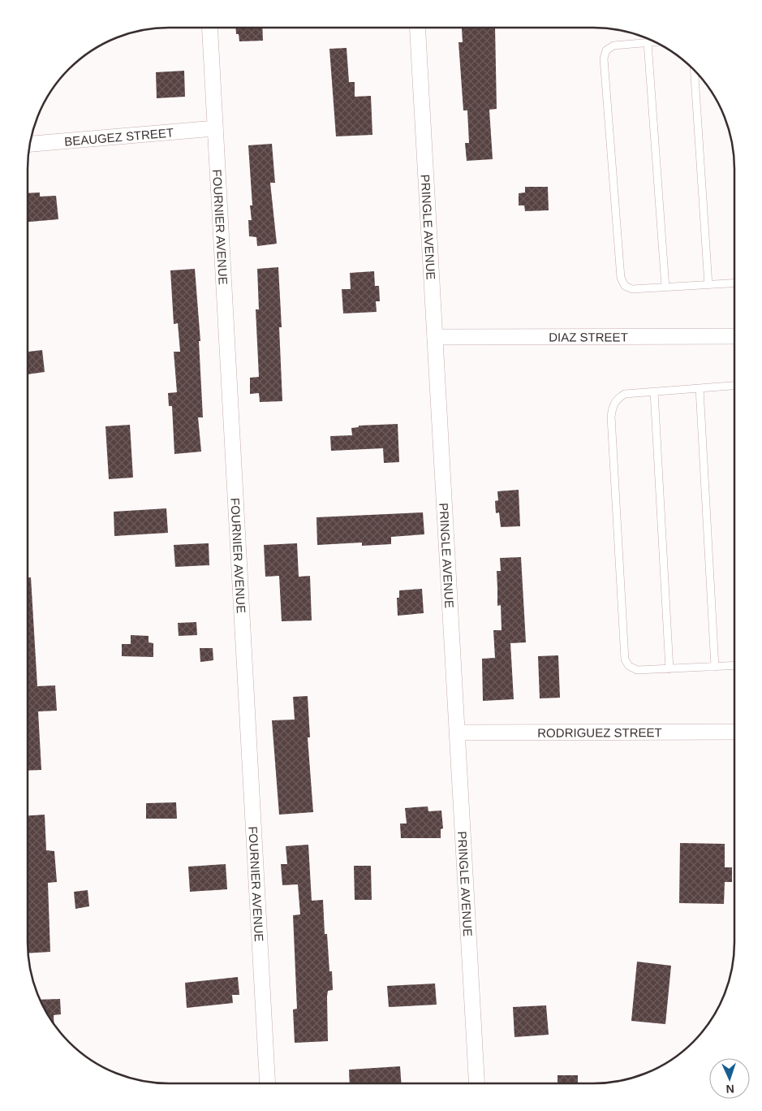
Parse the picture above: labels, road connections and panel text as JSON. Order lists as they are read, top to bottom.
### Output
{
  "streets": {
    "street": [
      "BEAUGEZ STREET",
      "FOURNIER AVENUE",
      "PRINGLE AVENUE",
      "DIAZ STREET",
      "RODRIGUEZ STREET"
    ]
  },
  "crossings": [
    ["BEAUGEZ STREET", "FOURNIER AVENUE"],
    ["PRINGLE AVENUE", "DIAZ STREET"],
    ["PRINGLE AVENUE", "RODRIGUEZ STREET"]
  ],
  "north": "bottom"
}
